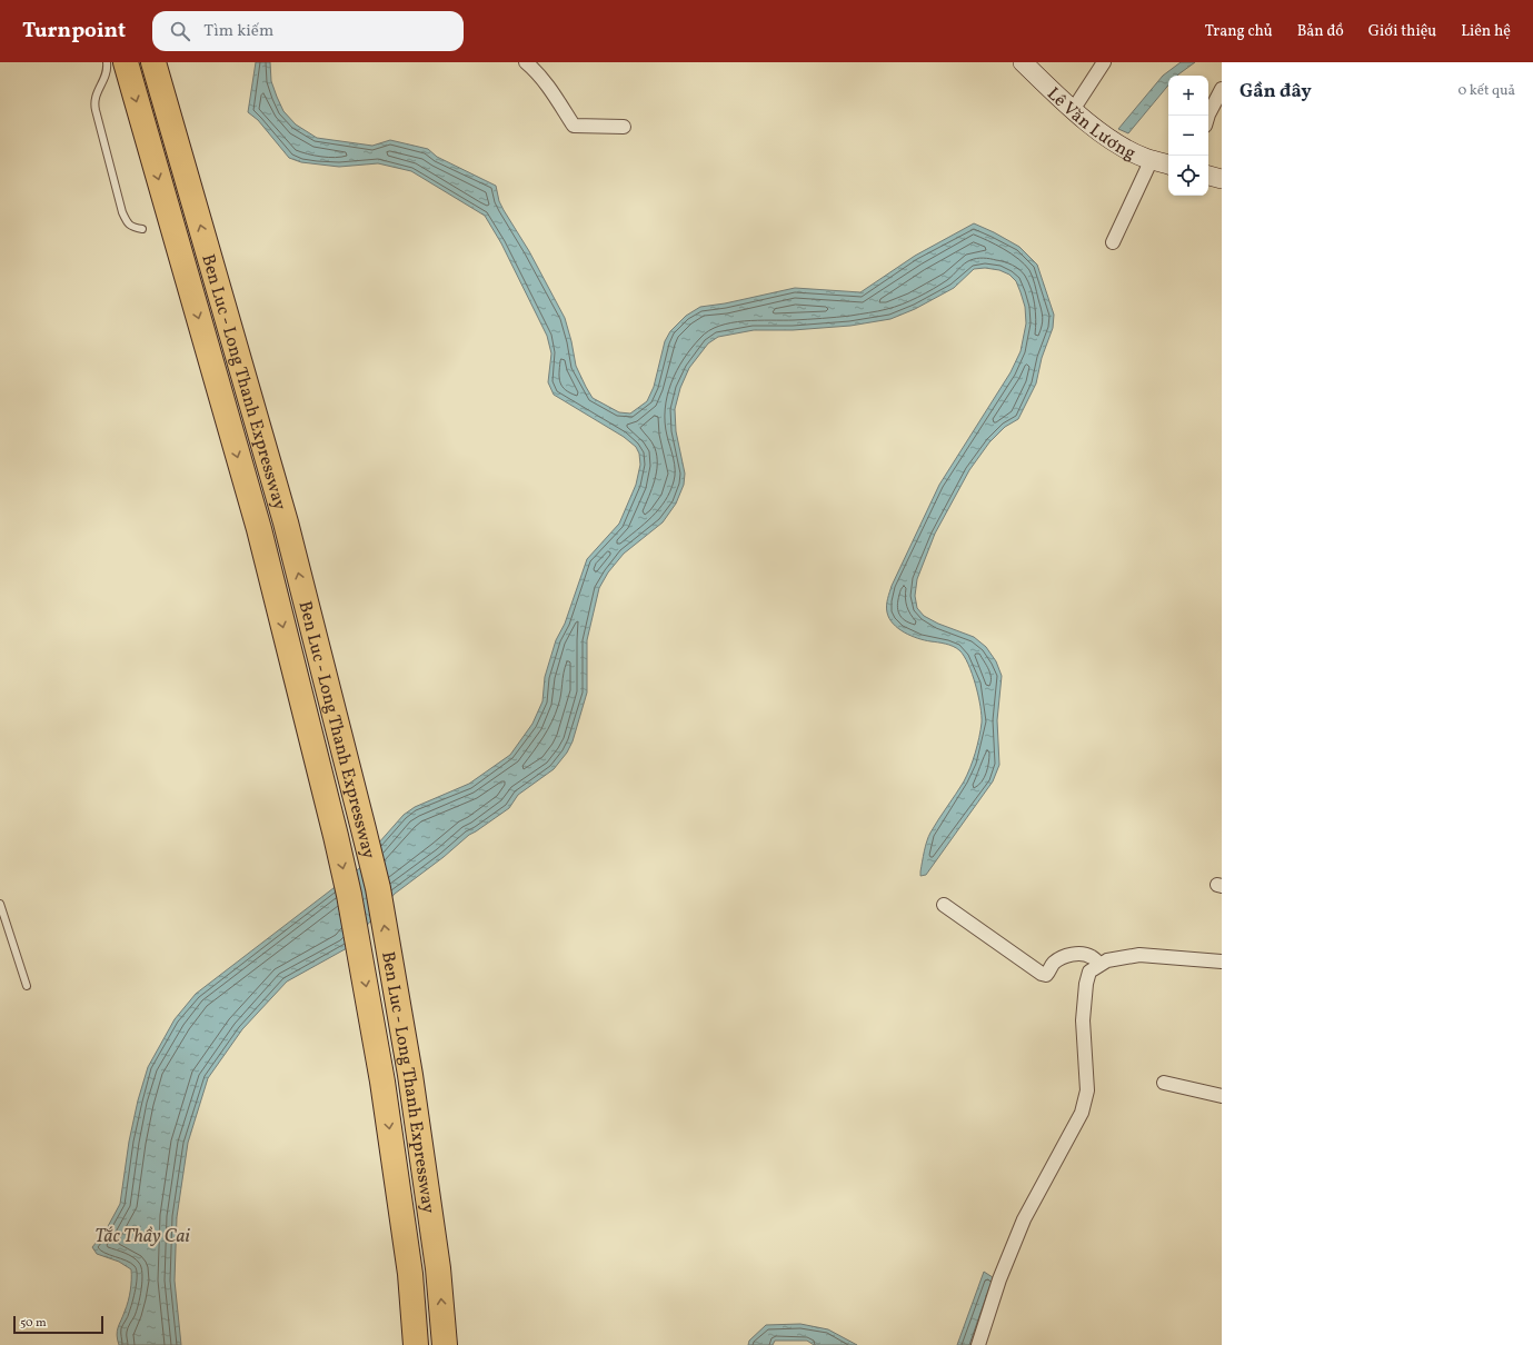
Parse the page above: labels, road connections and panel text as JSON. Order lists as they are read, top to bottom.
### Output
{
  "streets": {
    "highway": ["Ben Luc - Long Thanh Expressway"],
    "main road": ["Lê Văn Lương"]
  },
  "water": ["Tắc Thầy Cai"],
  "scale_bar": "50 m",
  "page": {
    "header": "Turnpoint",
    "search": "Tìm kiếm",
    "nav": [
      "Trang chủ",
      "Bản đồ",
      "Giới thiệu",
      "Liên hệ"
    ],
    "heading": ["Gần đây", "0 kết quả"],
    "map_buttons": ["+", "−"],
    "scale": "50 m"
  }
}
